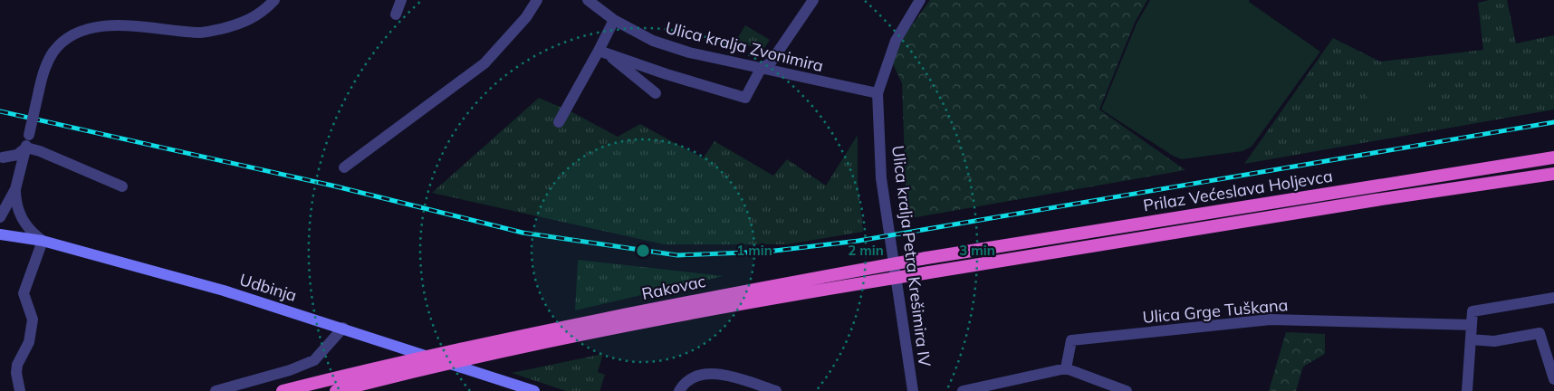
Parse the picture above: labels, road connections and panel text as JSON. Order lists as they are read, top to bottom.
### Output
{
  "streets": {
    "highway": ["Prilaz Većeslava Holjevca", "Rakovac"],
    "main road": ["Udbinja"],
    "street": ["Ulica kralja Zvonimira", "Ulica kralja Petra Krešimira IV", "Ulica Grge Tuškana"]
  },
  "crossings": [
    ["Ulica kralja Zvonimira", "Ulica kralja Petra Krešimira IV"],
    ["Prilaz Većeslava Holjevca", "Rakovac"]
  ],
  "rings": ["1 min", "2 min", "3 min"]
}
